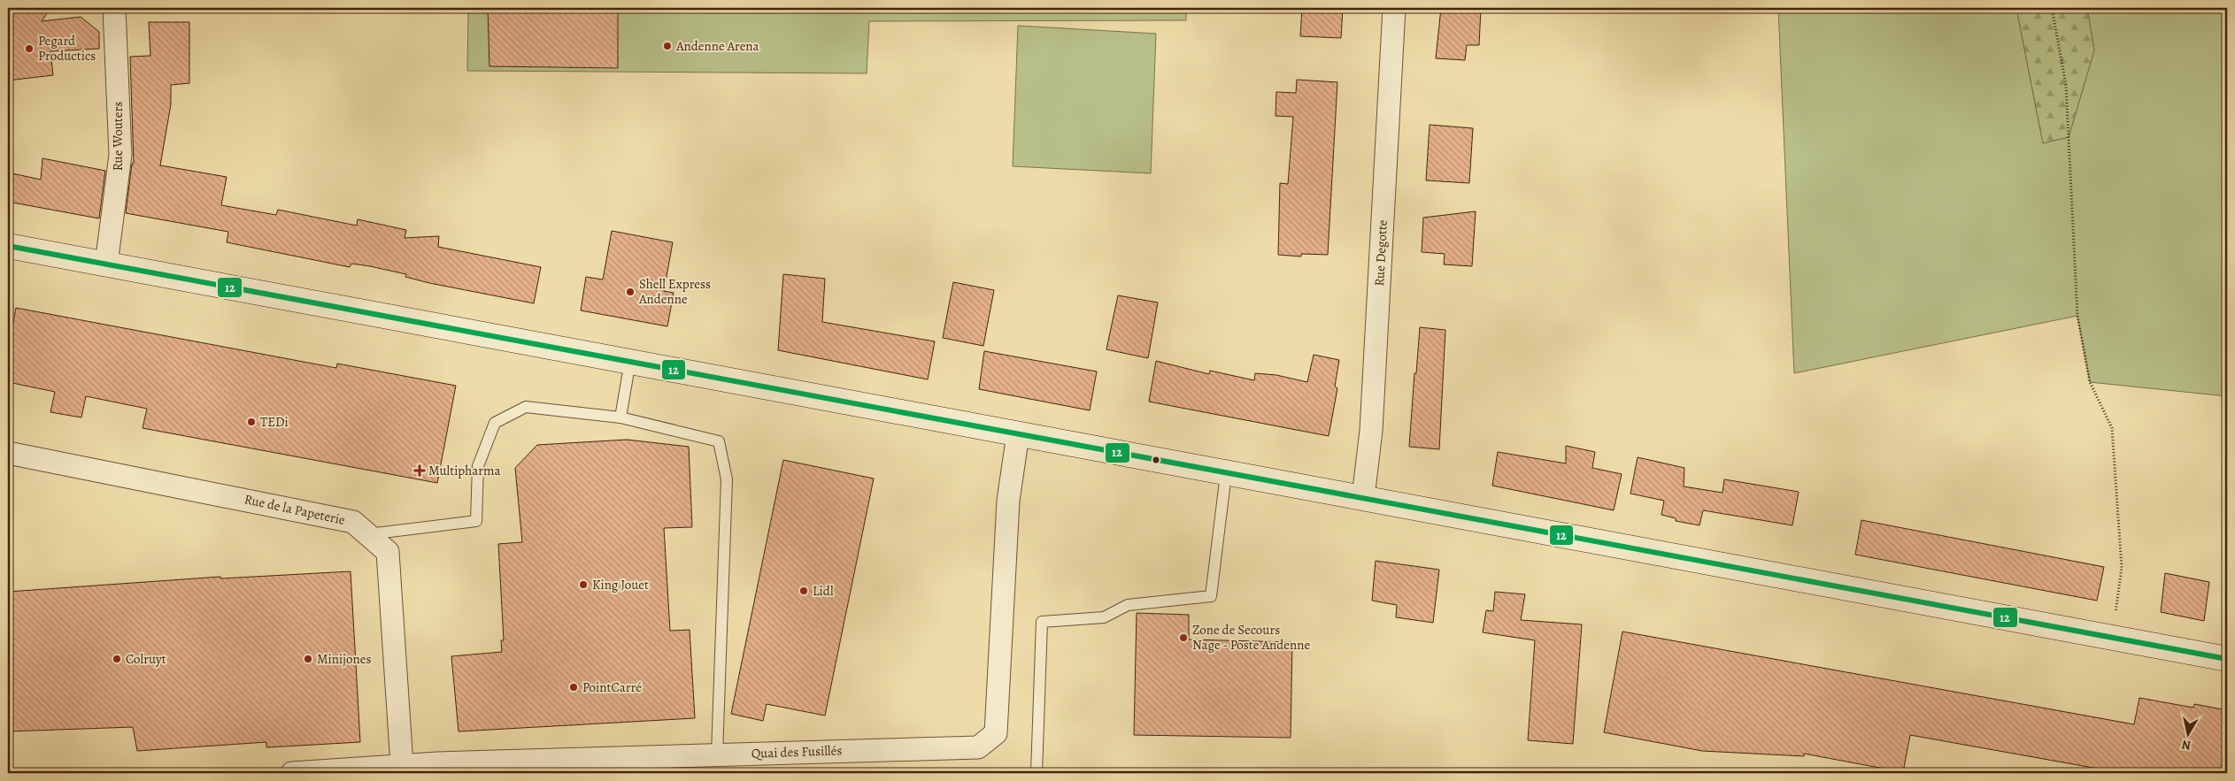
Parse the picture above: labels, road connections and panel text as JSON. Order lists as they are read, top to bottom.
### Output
{
  "streets": {
    "street": [
      "Rue Wouters",
      "Rue Degotte",
      "Rue de la Papeterie",
      "Quai des Fusillés"
    ]
  },
  "crossings": [
    ["Rue de la Papeterie", "Quai des Fusillés"]
  ],
  "places": {
    "other": [
      "Andenne Arena",
      "Pegard Productics",
      "Shell Express Andenne",
      "TEDi",
      "King Jouet",
      "Lidl",
      "Zone de Secours Nage - Poste Andenne",
      "Colruyt",
      "Minijones",
      "PointCarré"
    ],
    "health": ["Multipharma"]
  },
  "lines": ["transit line 12"],
  "north": "bottom"
}
